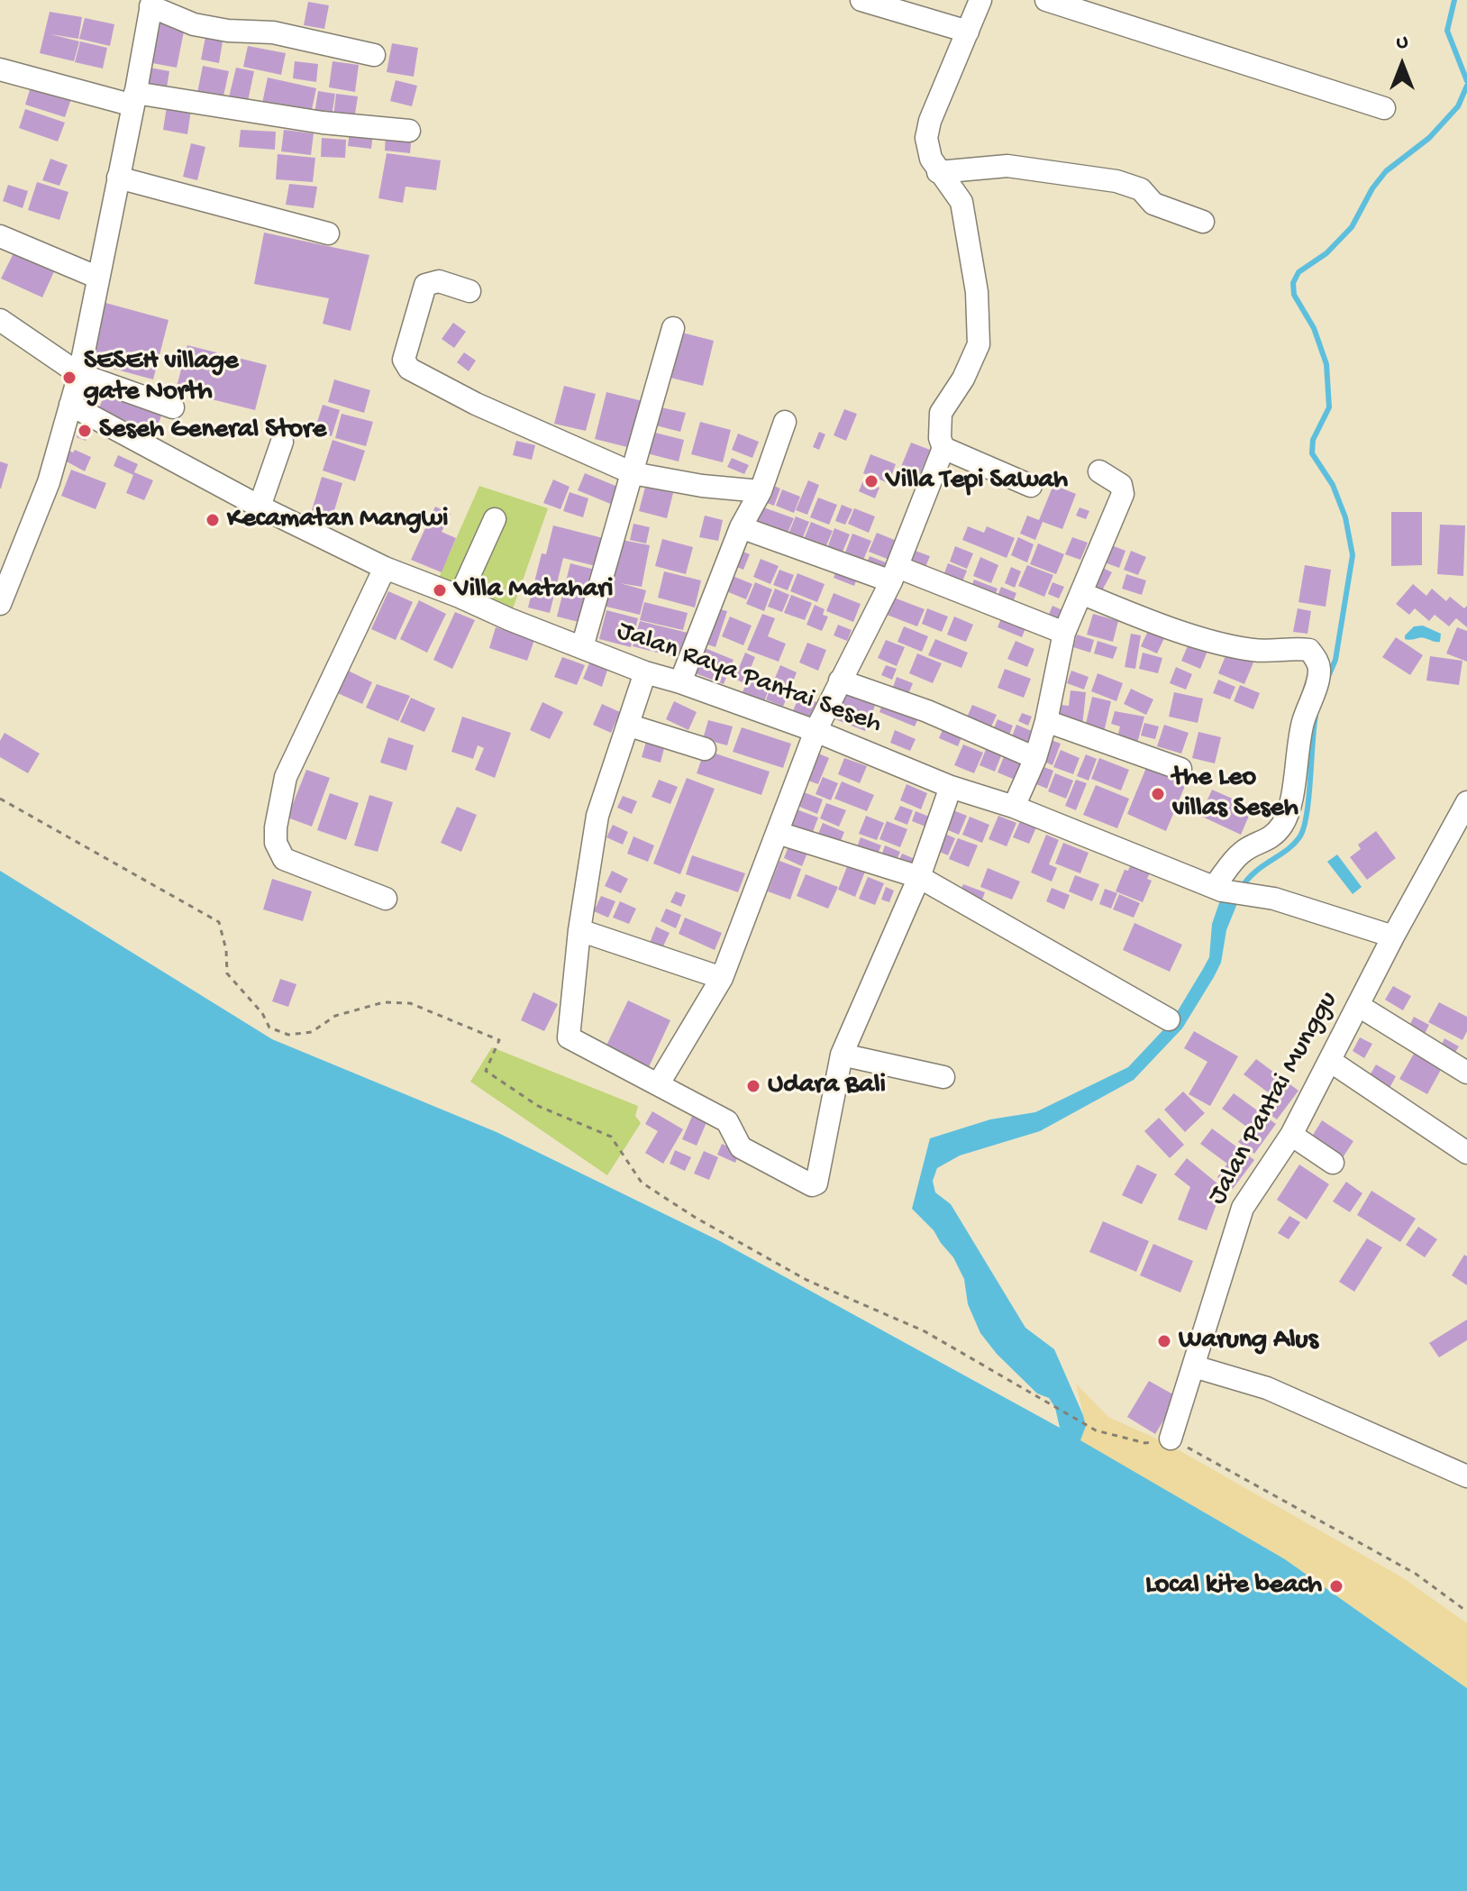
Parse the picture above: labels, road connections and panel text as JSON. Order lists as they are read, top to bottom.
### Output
{
  "streets": {
    "street": ["Jalan Raya Pantai Seseh", "Jalan Pantai Munggu"]
  },
  "crossings": [
    ["Jalan Raya Pantai Seseh", "Jalan Pantai Munggu"]
  ],
  "places": [
    "SESEH village gate North",
    "Seseh General Store",
    "Villa Tepi Sawah",
    "Kecamatan Mangwi",
    "Villa Matahari",
    "the Leo villas Seseh",
    "Udara Bali",
    "Warung Alus",
    "Local kite beach"
  ],
  "north": "top"
}
